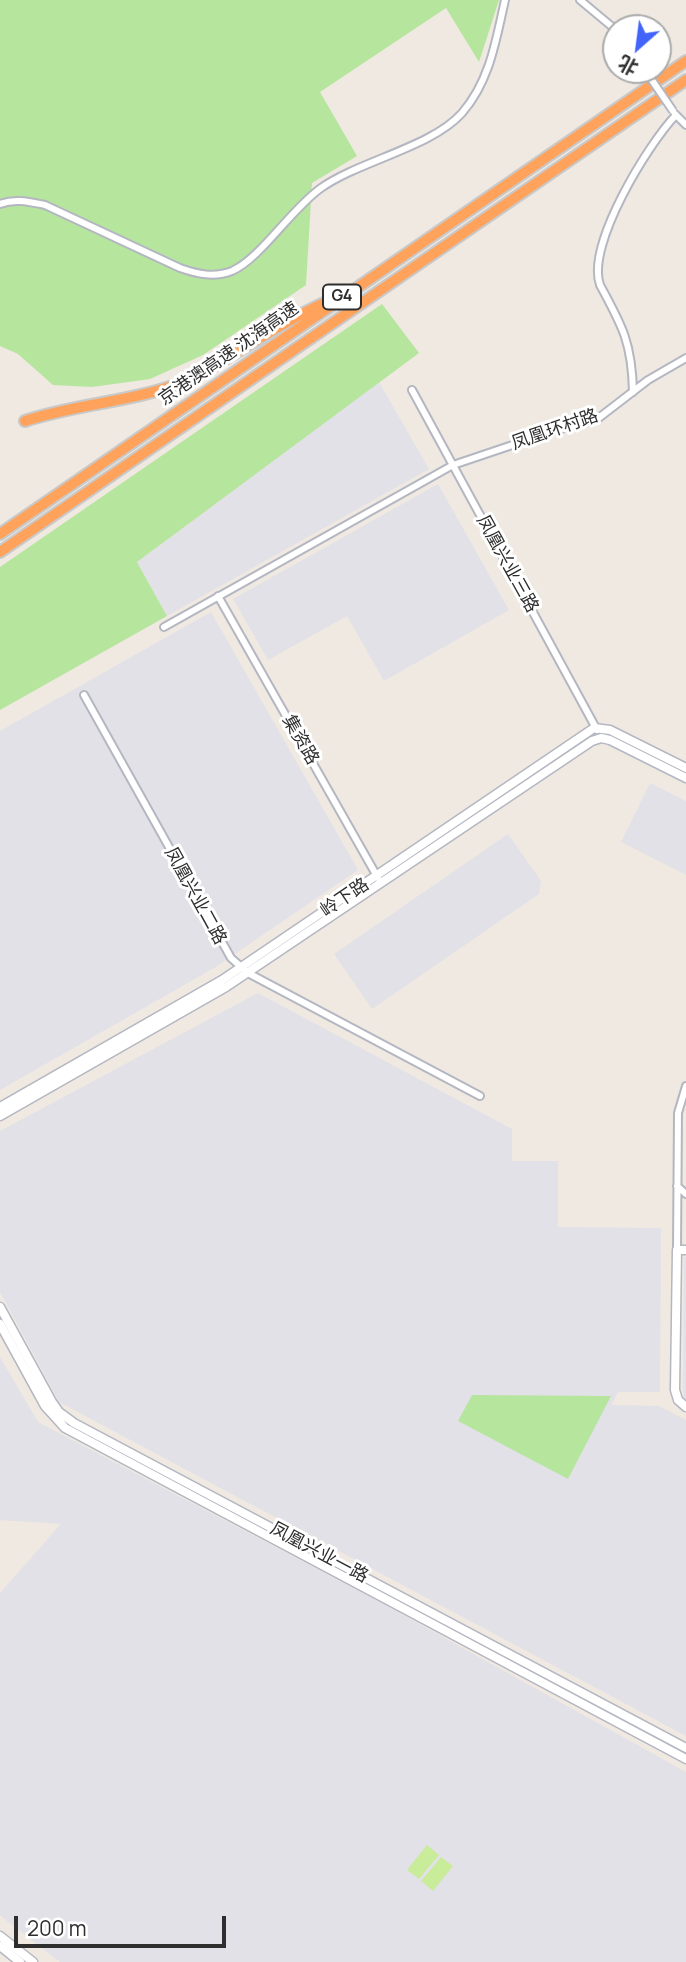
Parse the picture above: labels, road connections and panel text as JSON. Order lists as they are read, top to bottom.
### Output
{
  "streets": {
    "highway": ["G4", "京港澳高速 沈海高速"],
    "street": [
      "凤凰环村路",
      "凤凰兴业三路",
      "集资路",
      "凤凰兴业二路",
      "岭下路",
      "凤凰兴业一路"
    ]
  },
  "crossings": [
    ["凤凰环村路", "凤凰兴业三路"],
    ["凤凰环村路", "集资路"],
    ["凤凰兴业三路", "岭下路"],
    ["集资路", "岭下路"],
    ["凤凰兴业二路", "岭下路"]
  ],
  "scale_bar": "200 m",
  "north": "bottom left"
}
